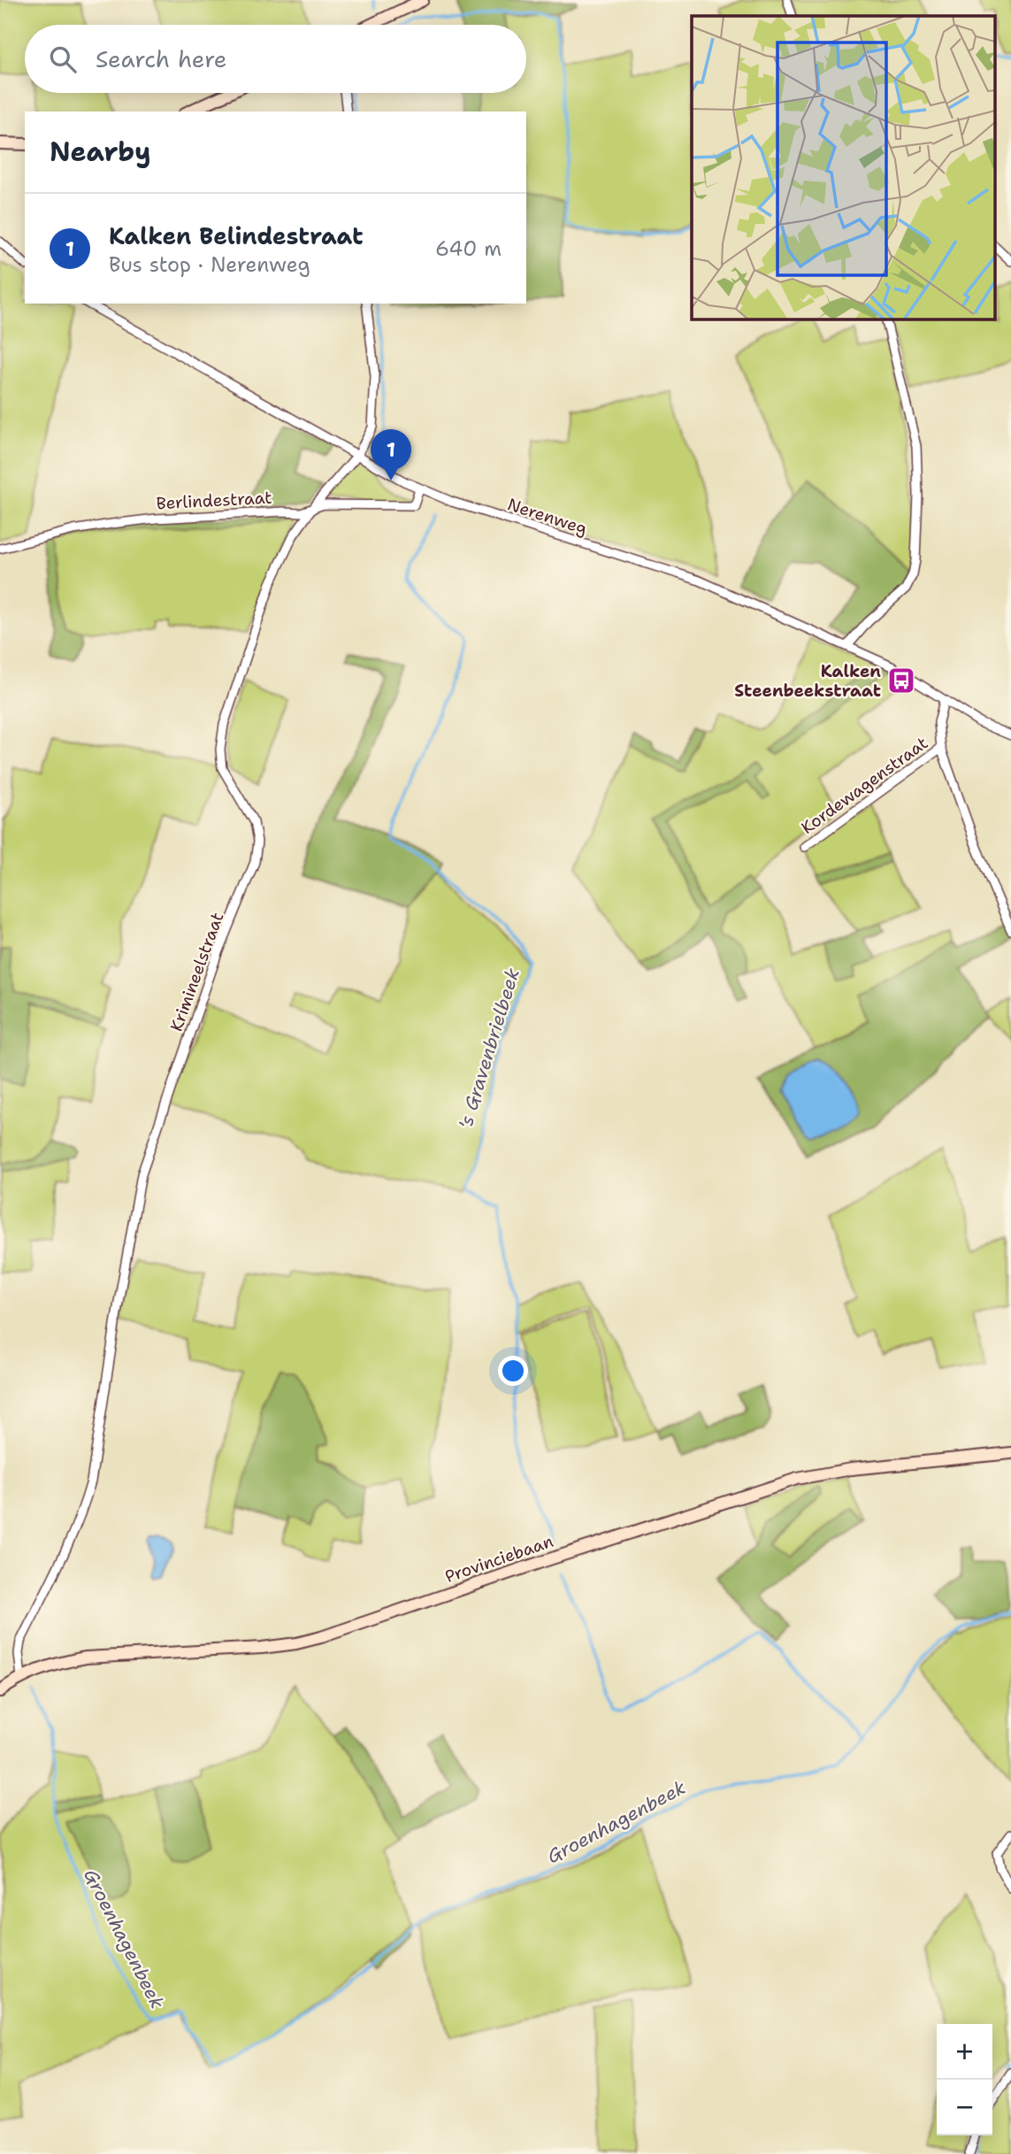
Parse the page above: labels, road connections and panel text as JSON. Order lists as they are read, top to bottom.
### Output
{
  "streets": {
    "main road": ["Provinciebaan"],
    "street": [
      "Berlindestraat",
      "Nerenweg",
      "Kordewagenstraat",
      "Krimineelstraat"
    ]
  },
  "crossings": [
    ["Berlindestraat", "Nerenweg"],
    ["Berlindestraat", "Krimineelstraat"],
    ["Nerenweg", "Kordewagenstraat"],
    ["Nerenweg", "Krimineelstraat"],
    ["Krimineelstraat", "Provinciebaan"]
  ],
  "water": ["'s Gravenbrielbeek", "Groenhagenbeek"],
  "places": {
    "bus stop": ["Kalken Steenbeekstraat"]
  },
  "page": {
    "search": "Search here",
    "heading": "Nearby",
    "list": [
      {
        "mark": "1",
        "name": "Kalken Belindestraat",
        "note": "Bus stop · Nerenweg",
        "value": "640 m"
      }
    ],
    "pins": "1",
    "map_buttons": ["+", "−"]
  }
}
